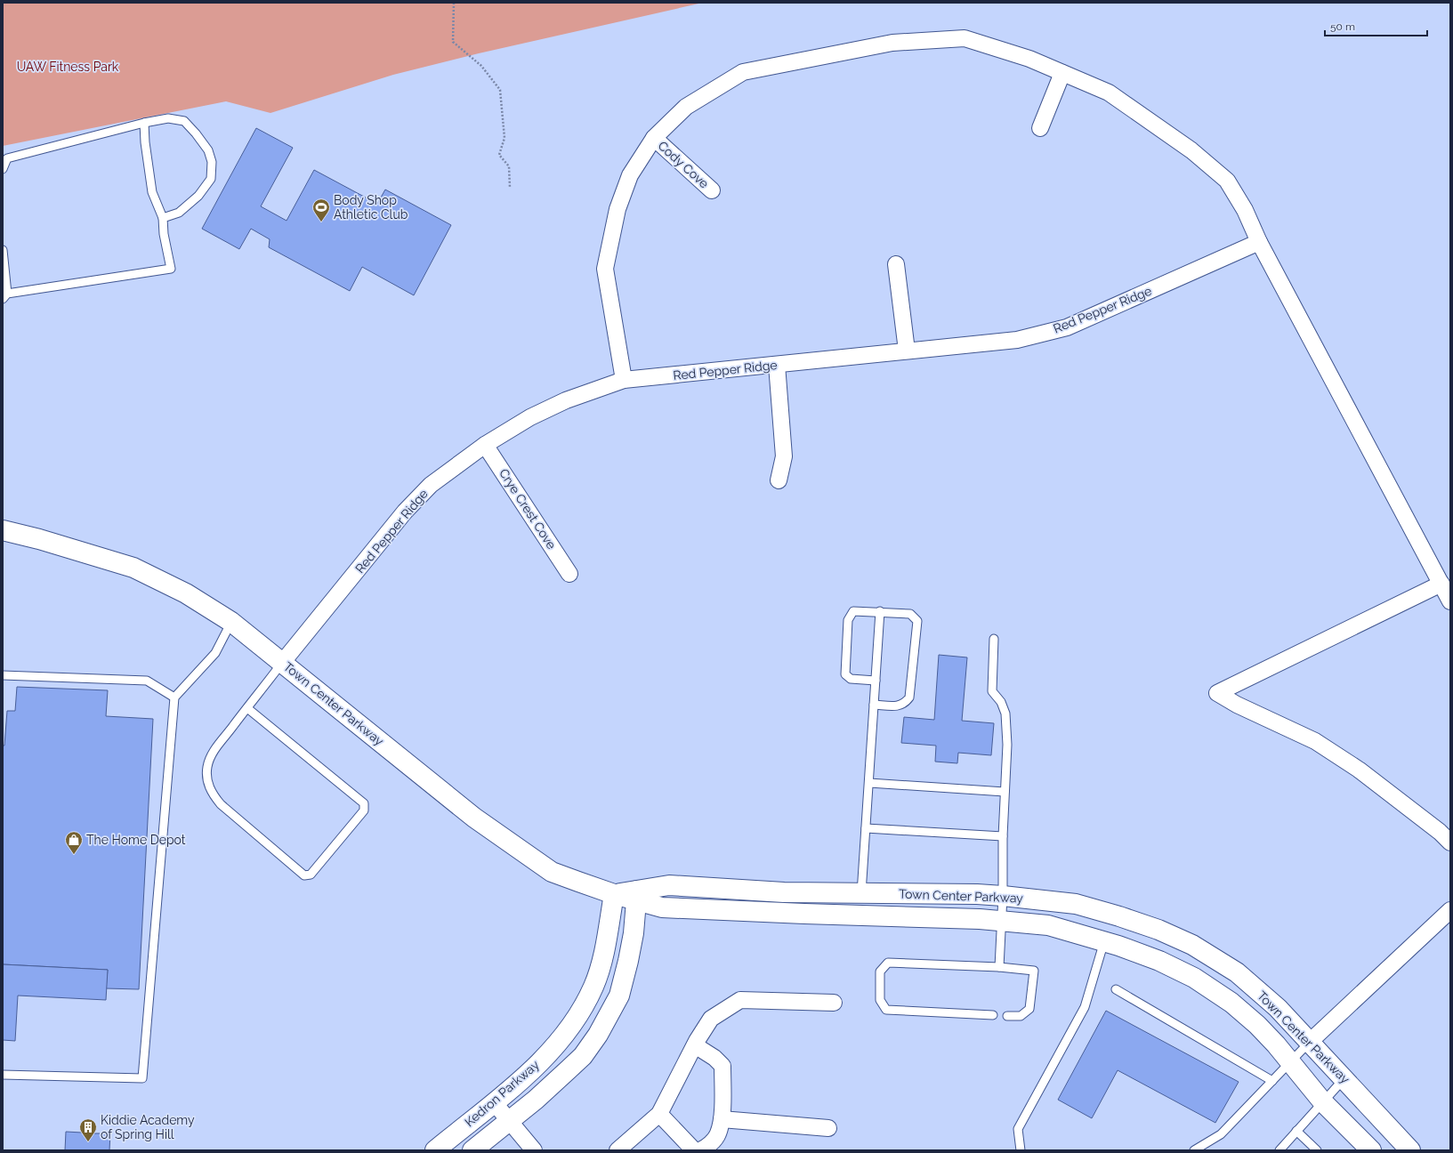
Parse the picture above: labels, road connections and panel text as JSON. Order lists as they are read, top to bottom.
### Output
{
  "streets": {
    "street": [
      "Cody Cove",
      "Red Pepper Ridge",
      "Crye Crest Cove",
      "Town Center Parkway",
      "Kedron Parkway"
    ]
  },
  "crossings": [
    ["Red Pepper Ridge", "Crye Crest Cove"],
    ["Red Pepper Ridge", "Town Center Parkway"],
    ["Town Center Parkway", "Kedron Parkway"]
  ],
  "parks": ["UAW Fitness Park"],
  "places": {
    "sports": ["Body Shop Athletic Club"],
    "shop": ["The Home Depot"],
    "building": ["Kiddie Academy of Spring Hill"]
  },
  "scale_bar": "50 m"
}
